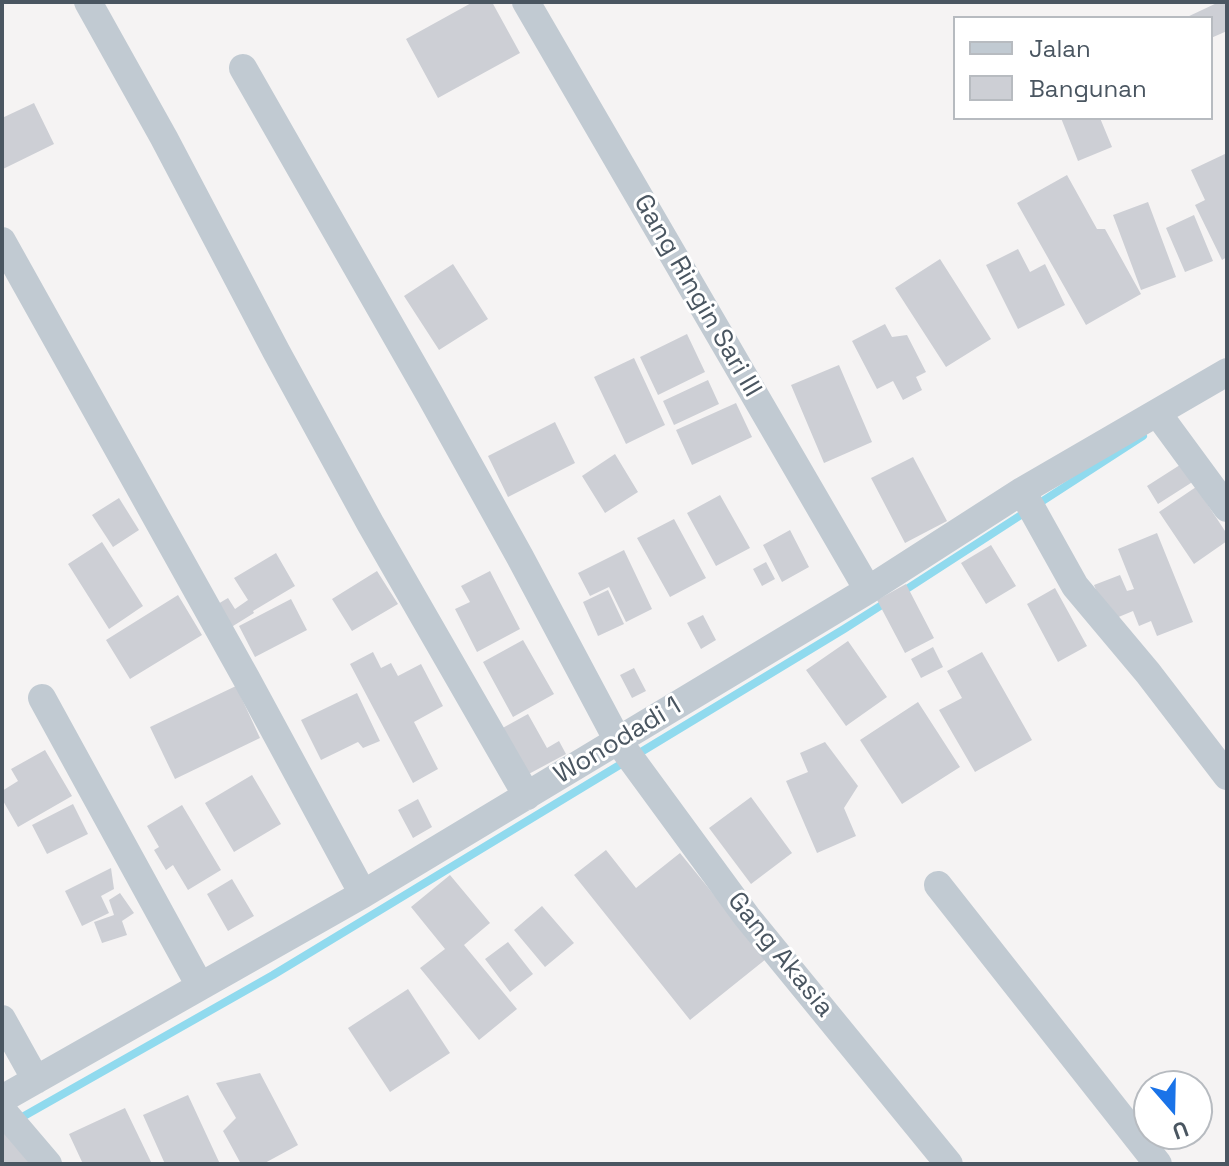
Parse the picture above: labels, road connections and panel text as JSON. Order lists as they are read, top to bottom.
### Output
{
  "streets": {
    "street": ["Gang Ringin Sari III", "Wonodadi 1", "Gang Akasia"]
  },
  "crossings": [
    ["Gang Ringin Sari III", "Wonodadi 1"],
    ["Wonodadi 1", "Gang Akasia"]
  ],
  "legend": ["Jalan", "Bangunan"],
  "north": "bottom"
}
